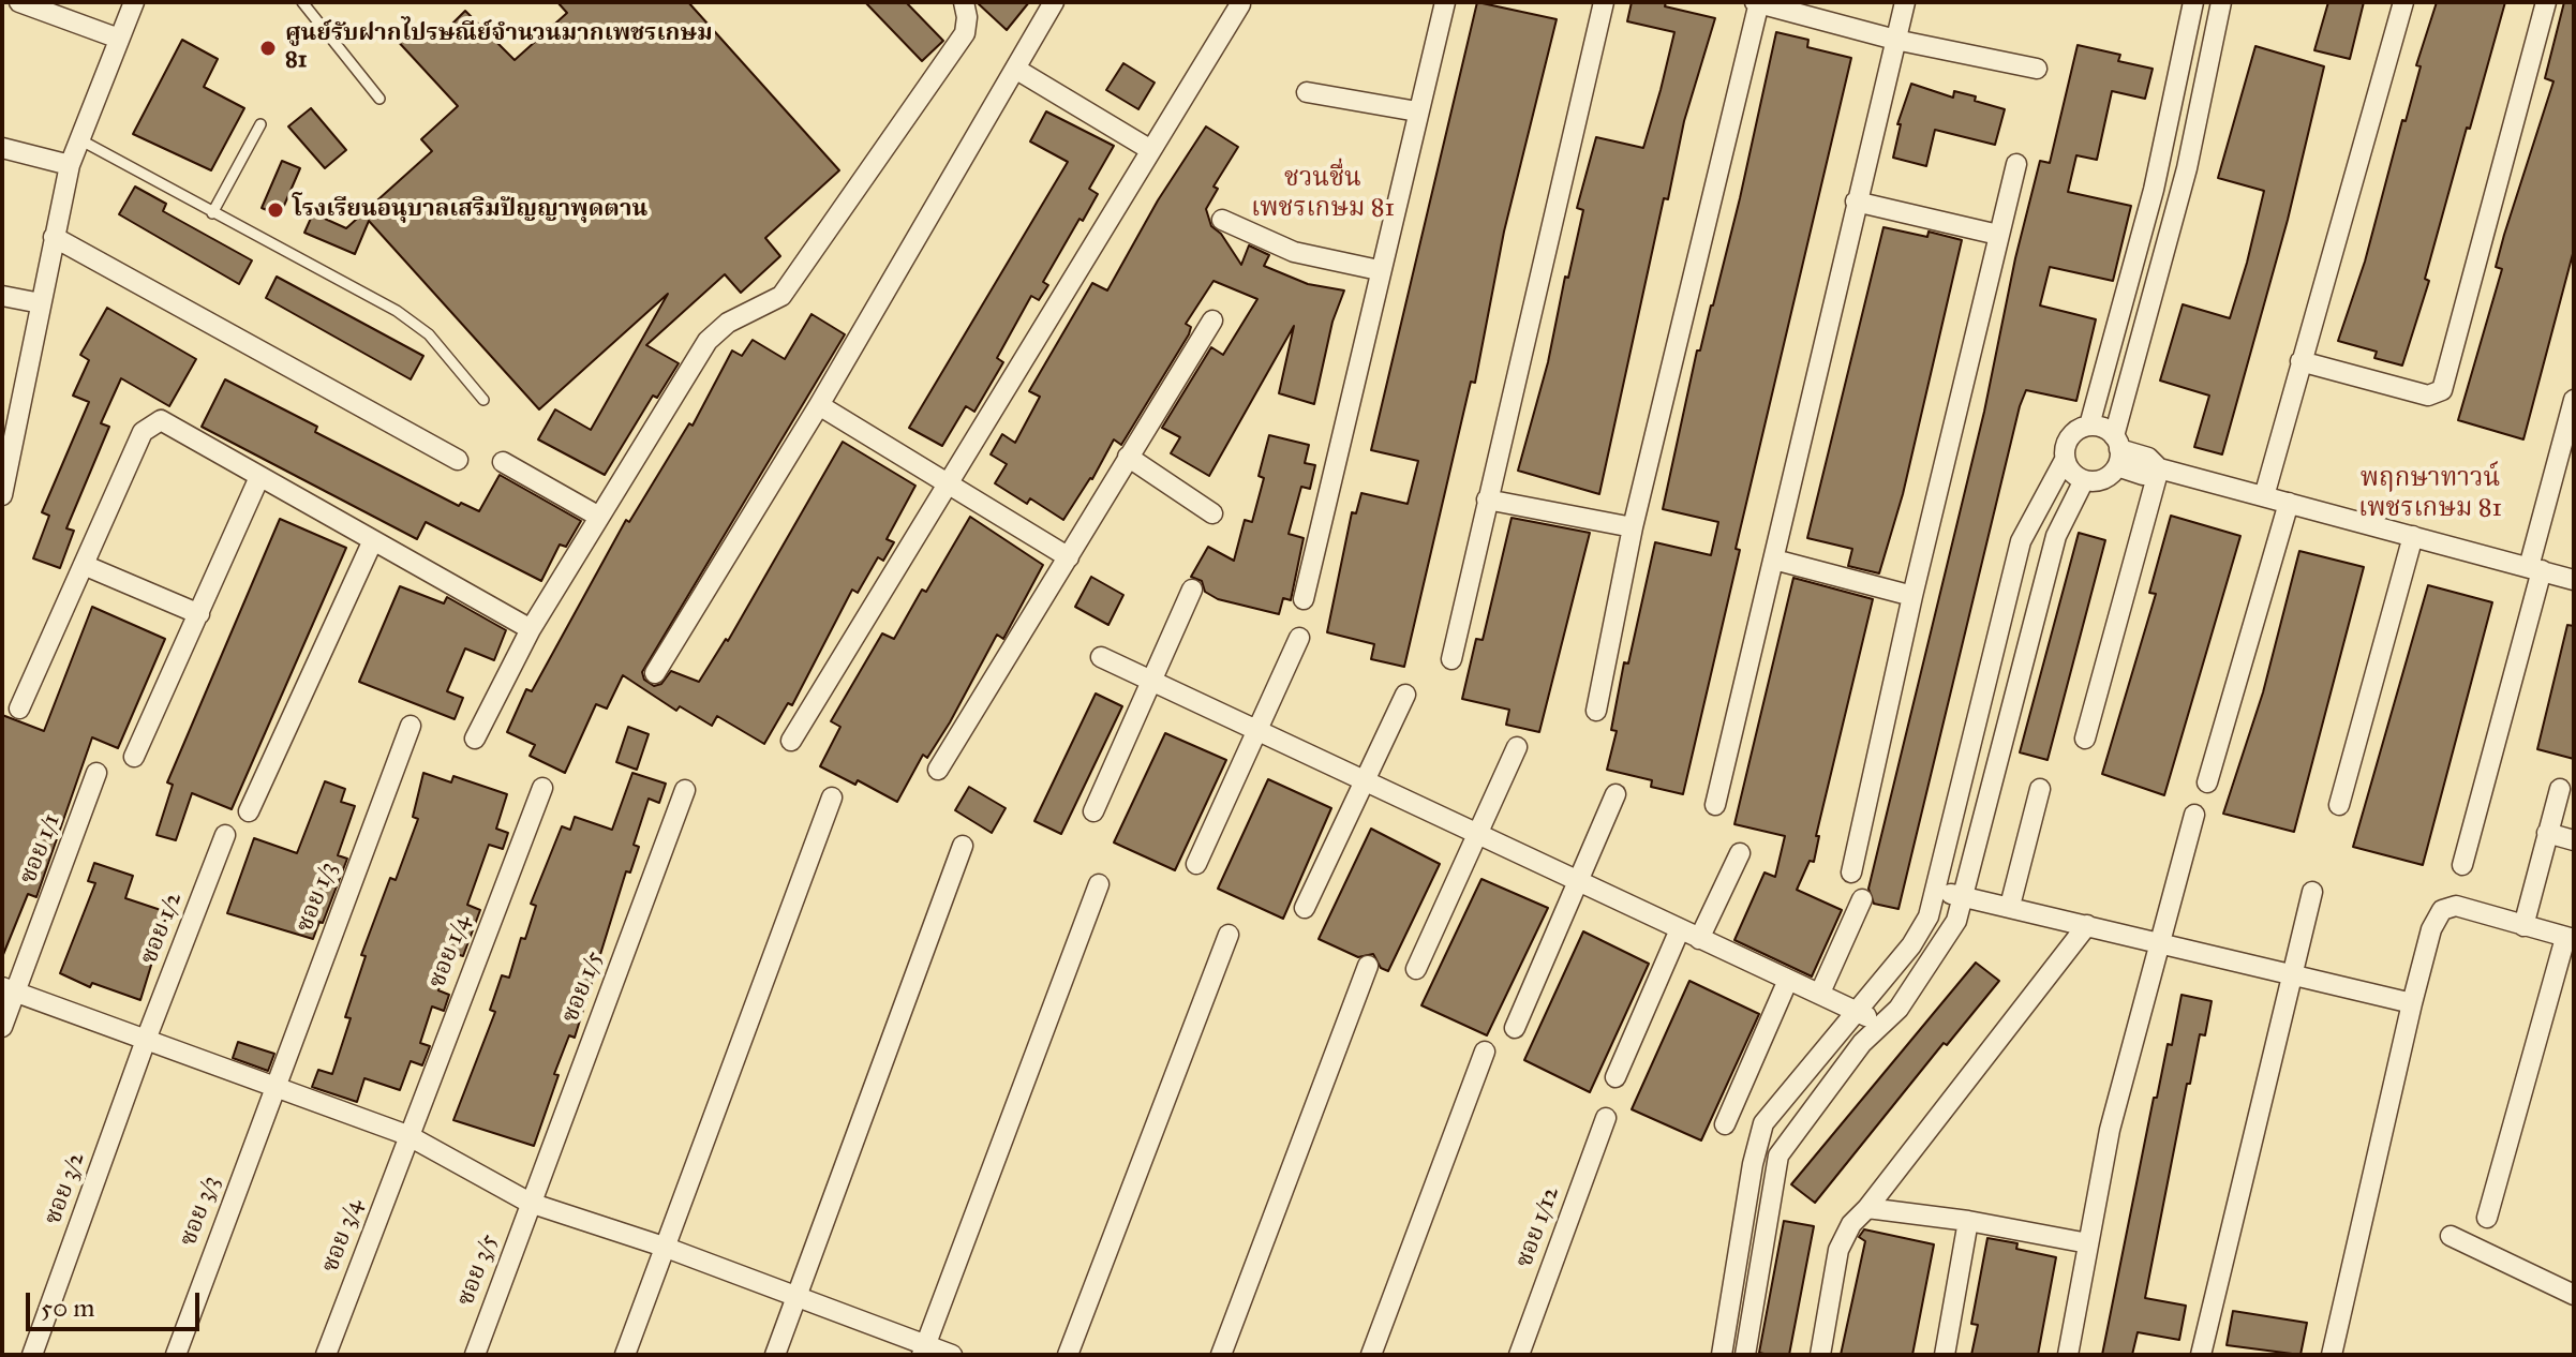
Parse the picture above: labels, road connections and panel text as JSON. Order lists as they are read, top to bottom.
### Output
{
  "streets": {
    "street": [
      "ซอย 1/1",
      "ซอย 1/3",
      "ซอย 1/2",
      "ซอย 1/4",
      "ซอย 1/5",
      "ซอย 3/2",
      "ซอย 3/3",
      "ซอย 1/12",
      "ซอย 3/4",
      "ซอย 3/5"
    ]
  },
  "crossings": [
    ["ซอย 1/3", "ซอย 3/3"],
    ["ซอย 1/2", "ซอย 3/2"],
    ["ซอย 1/4", "ซอย 3/4"],
    ["ซอย 1/5", "ซอย 3/5"]
  ],
  "districts": ["ชวนชื่น เพชรเกษม 81", "พฤกษาทาวน์ เพชรเกษม 81"],
  "places": ["ศูนย์รับฝากไปรษณีย์จำนวนมากเพชรเกษม 81", "โรงเรียนอนุบาลเสริมปัญญาพุดตาน"],
  "scale_bar": "50 m"
}
